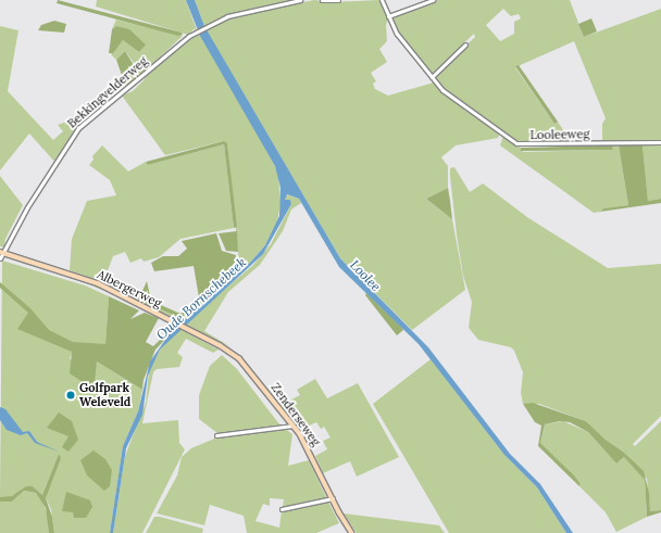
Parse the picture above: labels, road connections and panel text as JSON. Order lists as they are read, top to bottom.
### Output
{
  "streets": {
    "main road": ["Albergerweg", "Zenderseweg"],
    "street": ["Bekkingvelderweg", "Looleeweg"]
  },
  "crossings": [
    ["Bekkingvelderweg", "Albergerweg"],
    ["Albergerweg", "Zenderseweg"]
  ],
  "water": ["Loolee", "Oude Bornschebeek"],
  "places": ["Golfpark Weleveld"]
}
